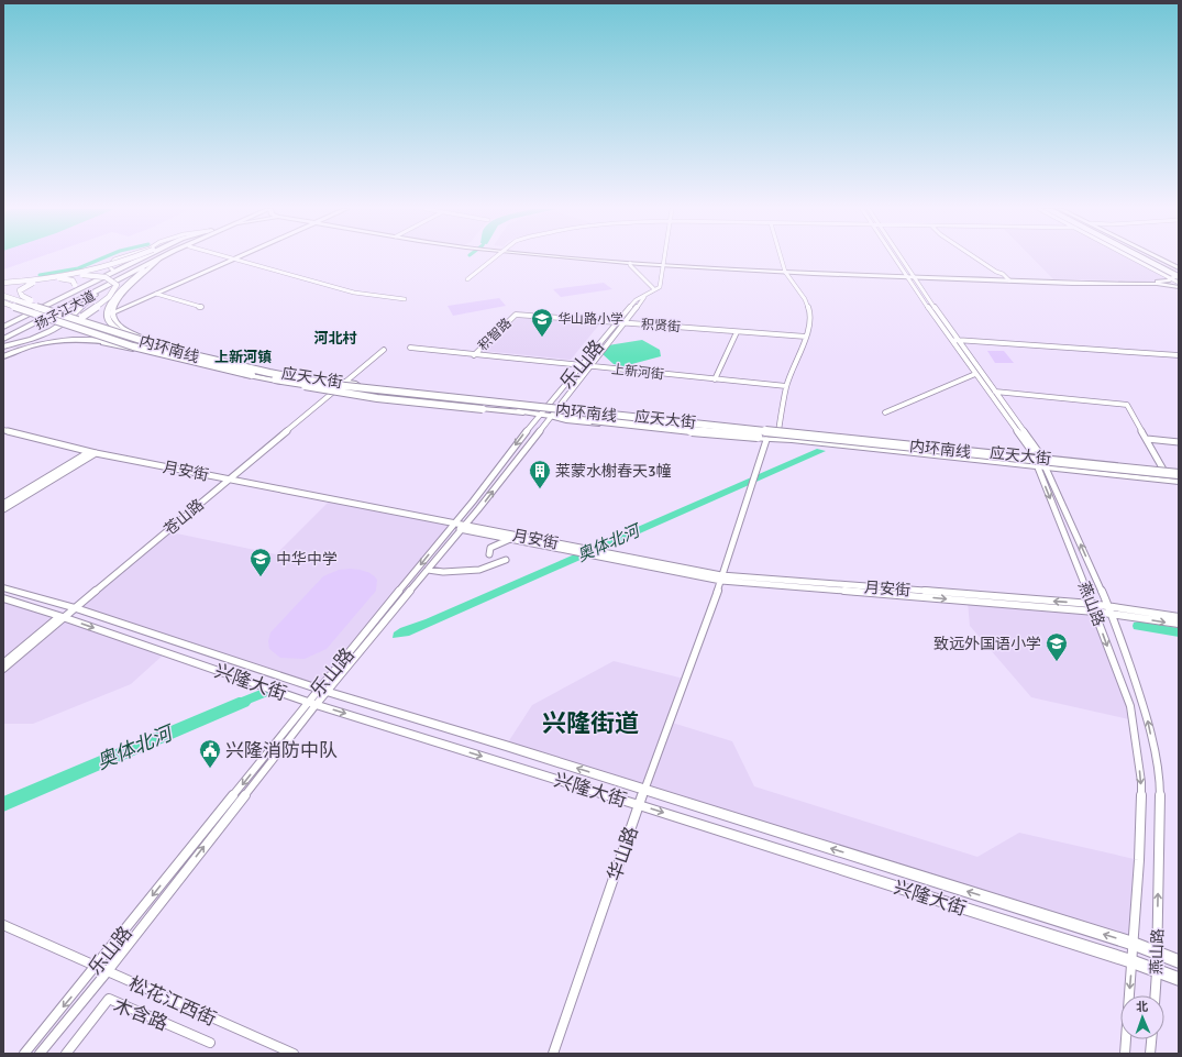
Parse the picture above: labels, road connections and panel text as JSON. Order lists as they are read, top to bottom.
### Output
{
  "streets": {
    "highway": ["扬子江大道", "内环南线"],
    "main road": ["应天大街", "兴隆大街"],
    "street": [
      "积贤街",
      "积智路",
      "乐山路",
      "上新河街",
      "月安街",
      "苍山路",
      "燕山路",
      "华山路",
      "松花江西街",
      "木含路"
    ]
  },
  "crossings": [
    ["积贤街", "积智路"],
    ["积贤街", "乐山路"],
    ["积智路", "上新河街"],
    ["内环南线", "应天大街"],
    ["乐山路", "上新河街"],
    ["乐山路", "应天大街"],
    ["乐山路", "月安街"],
    ["乐山路", "兴隆大街"],
    ["乐山路", "松花江西街"],
    ["应天大街", "苍山路"],
    ["应天大街", "燕山路"],
    ["应天大街", "华山路"],
    ["月安街", "苍山路"],
    ["月安街", "燕山路"],
    ["月安街", "华山路"],
    ["苍山路", "兴隆大街"],
    ["燕山路", "兴隆大街"],
    ["兴隆大街", "华山路"]
  ],
  "districts": ["河北村", "上新河镇", "兴隆街道"],
  "water": ["奥体北河"],
  "places": {
    "school or university": ["华山路小学", "中华中学", "致远外国语小学"],
    "building": ["莱蒙水榭春天3幢"],
    "public building": ["兴隆消防中队"]
  },
  "north": "top"
}
